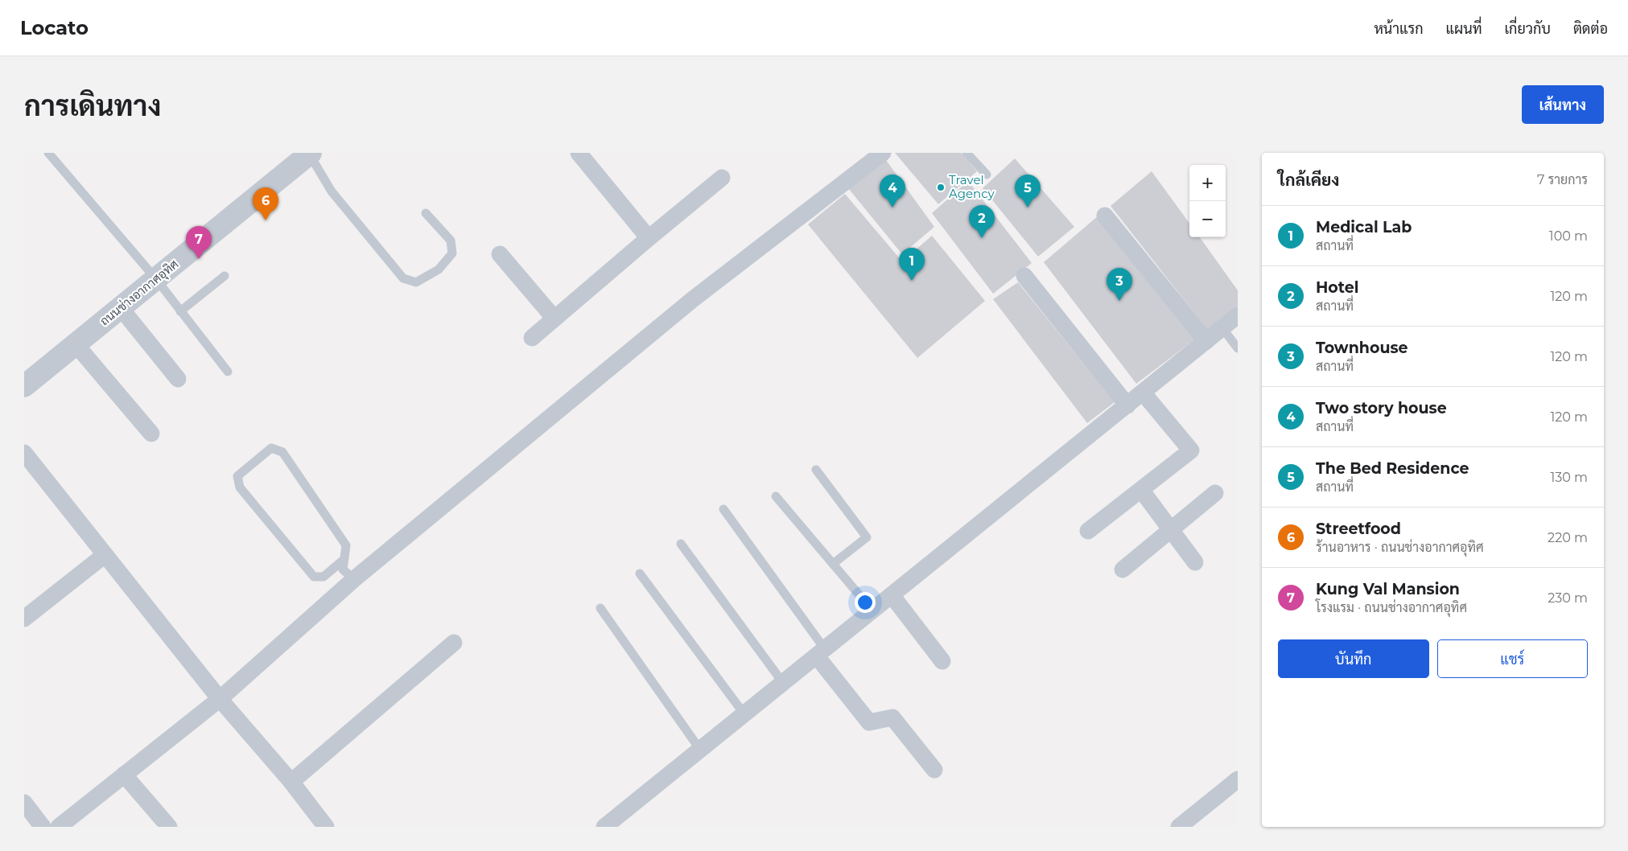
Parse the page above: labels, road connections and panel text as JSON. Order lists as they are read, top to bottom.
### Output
{
  "streets": {
    "street": ["ถนนช่างอากาศอุทิศ"]
  },
  "places": ["Travel Agency"],
  "page": {
    "header": "Locato",
    "nav": [
      "หน้าแรก",
      "แผนที่",
      "เกี่ยวกับ",
      "ติดต่อ"
    ],
    "buttons": [
      "เส้นทาง",
      ["บันทึก", "แชร์"]
    ],
    "title": "การเดินทาง",
    "heading": ["ใกล้เคียง", "7 รายการ"],
    "map_buttons": ["+", "−"],
    "pins": [
      "4",
      "5",
      "6",
      "2",
      "7",
      "1",
      "3"
    ],
    "list": [
      {
        "mark": "1",
        "name": "Medical Lab",
        "note": "สถานที่",
        "value": "100 m"
      },
      {
        "mark": "2",
        "name": "Hotel",
        "note": "สถานที่",
        "value": "120 m"
      },
      {
        "mark": "3",
        "name": "Townhouse",
        "note": "สถานที่",
        "value": "120 m"
      },
      {
        "mark": "4",
        "name": "Two story house",
        "note": "สถานที่",
        "value": "120 m"
      },
      {
        "mark": "5",
        "name": "The Bed Residence",
        "note": "สถานที่",
        "value": "130 m"
      },
      {
        "mark": "6",
        "name": "Streetfood",
        "note": "ร้านอาหาร · ถนนช่างอากาศอุทิศ",
        "value": "220 m"
      },
      {
        "mark": "7",
        "name": "Kung Val Mansion",
        "note": "โรงแรม · ถนนช่างอากาศอุทิศ",
        "value": "230 m"
      }
    ]
  }
}
